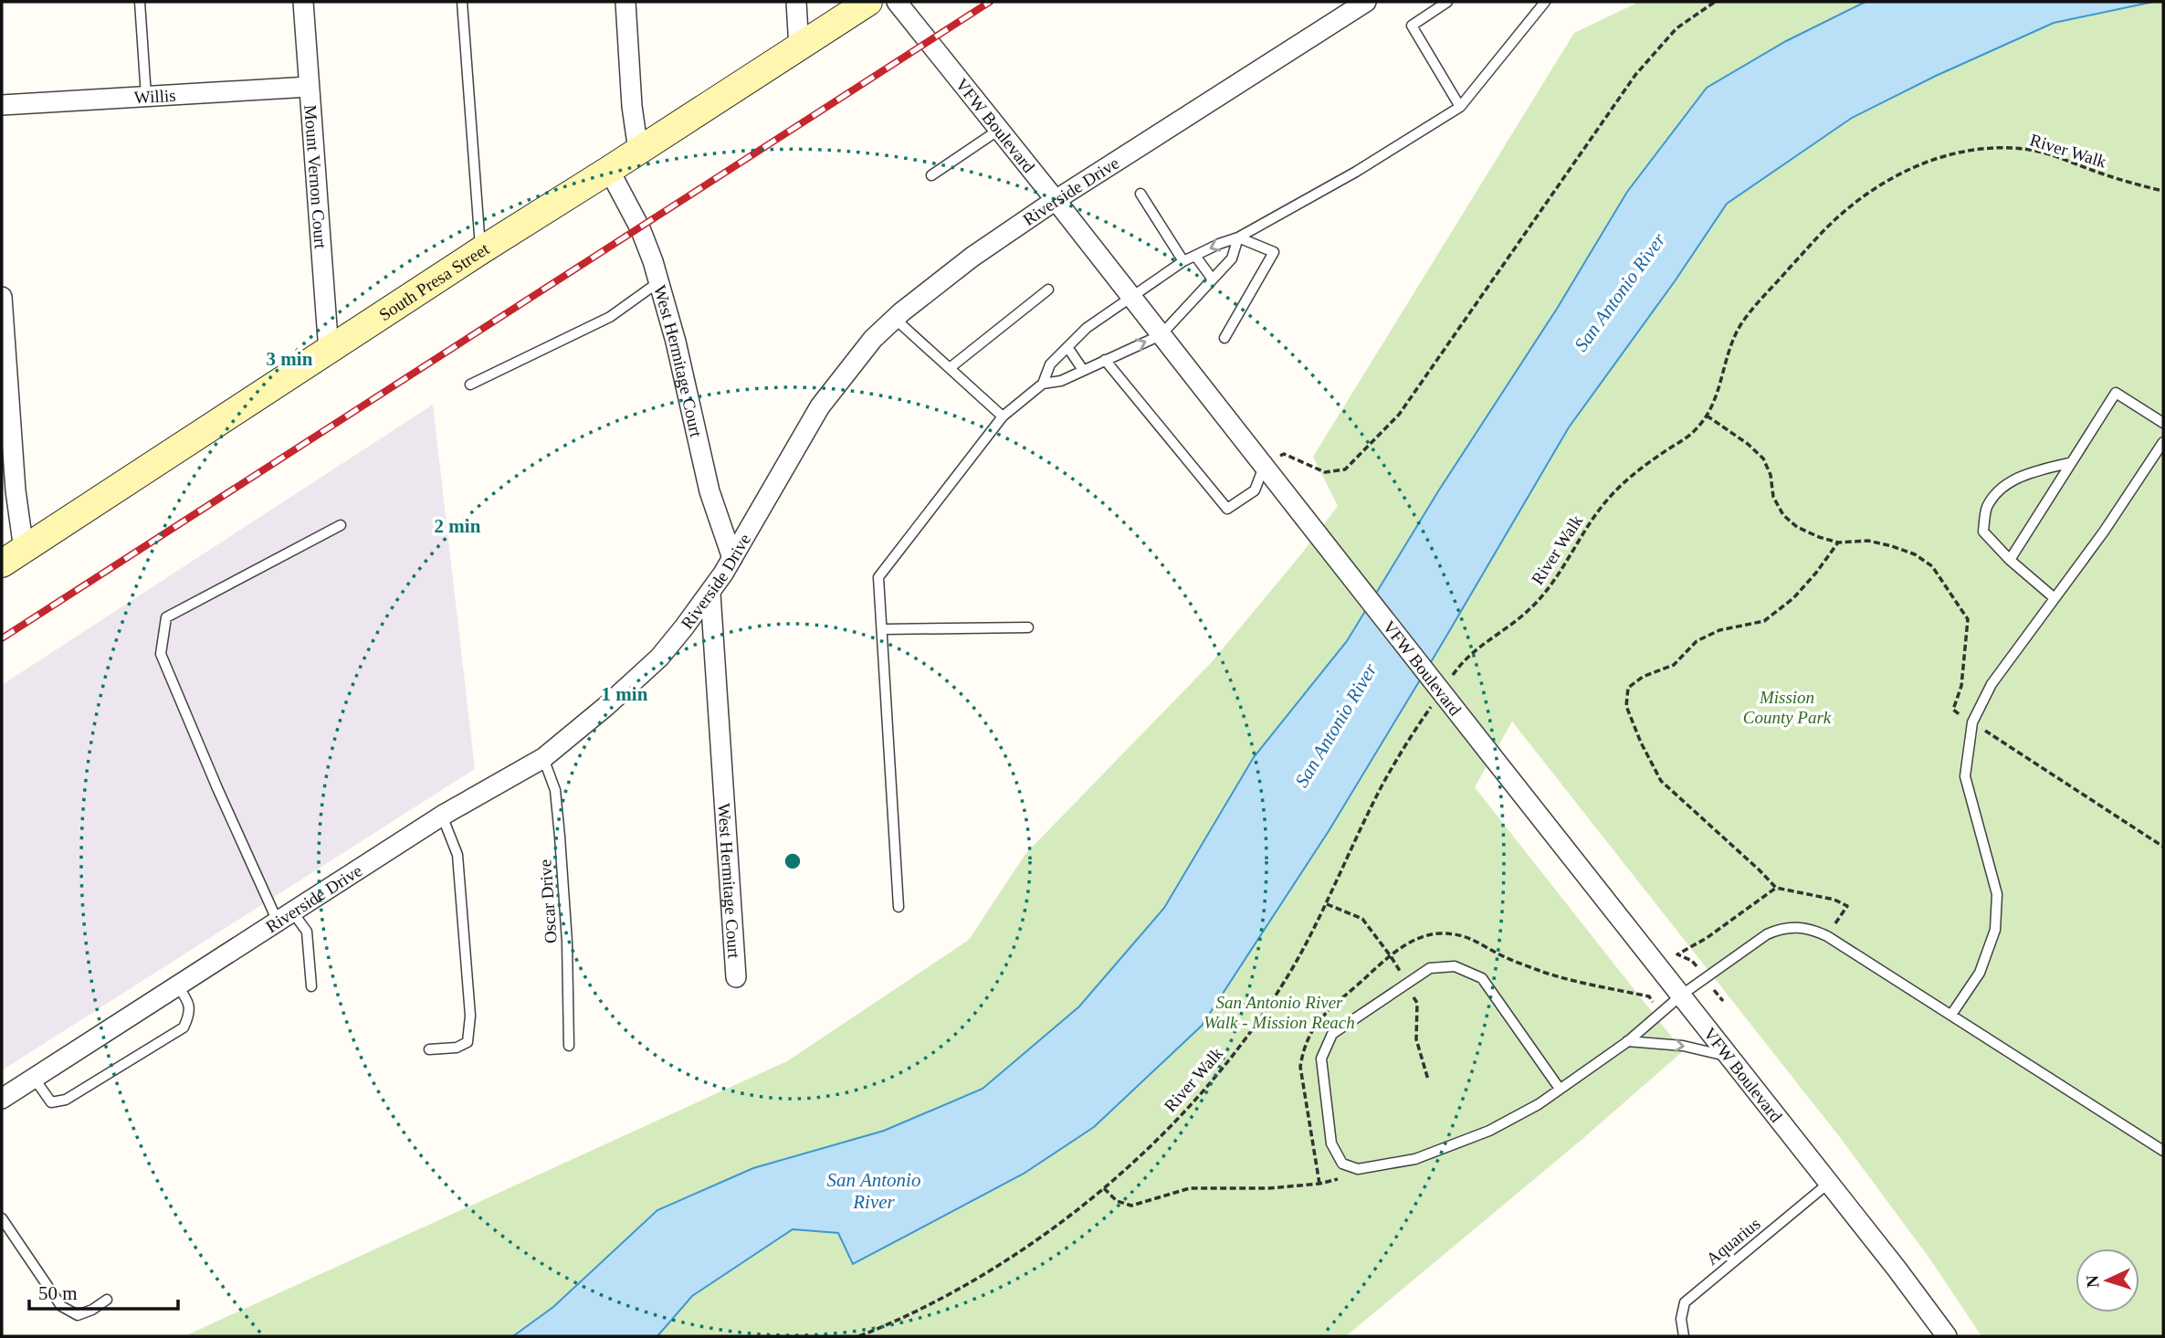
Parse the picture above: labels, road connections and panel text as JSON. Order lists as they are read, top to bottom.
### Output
{
  "streets": {
    "main road": ["South Presa Street"],
    "street": [
      "Willis",
      "VFW Boulevard",
      "Mount Vernon Court",
      "Riverside Drive",
      "West Hermitage Court"
    ],
    "lane": ["Oscar Drive", "Aquarius"],
    "path": ["River Walk"]
  },
  "crossings": [
    ["Willis", "Mount Vernon Court"],
    ["VFW Boulevard", "Riverside Drive"],
    ["VFW Boulevard", "Aquarius"],
    ["Mount Vernon Court", "South Presa Street"],
    ["Riverside Drive", "West Hermitage Court"],
    ["Riverside Drive", "Oscar Drive"],
    ["South Presa Street", "West Hermitage Court"]
  ],
  "water": ["San Antonio River"],
  "parks": ["Mission County Park", "San Antonio River Walk - Mission Reach"],
  "scale_bar": "50 m",
  "north": "left",
  "rings": ["3 min", "2 min", "1 min"]
}
